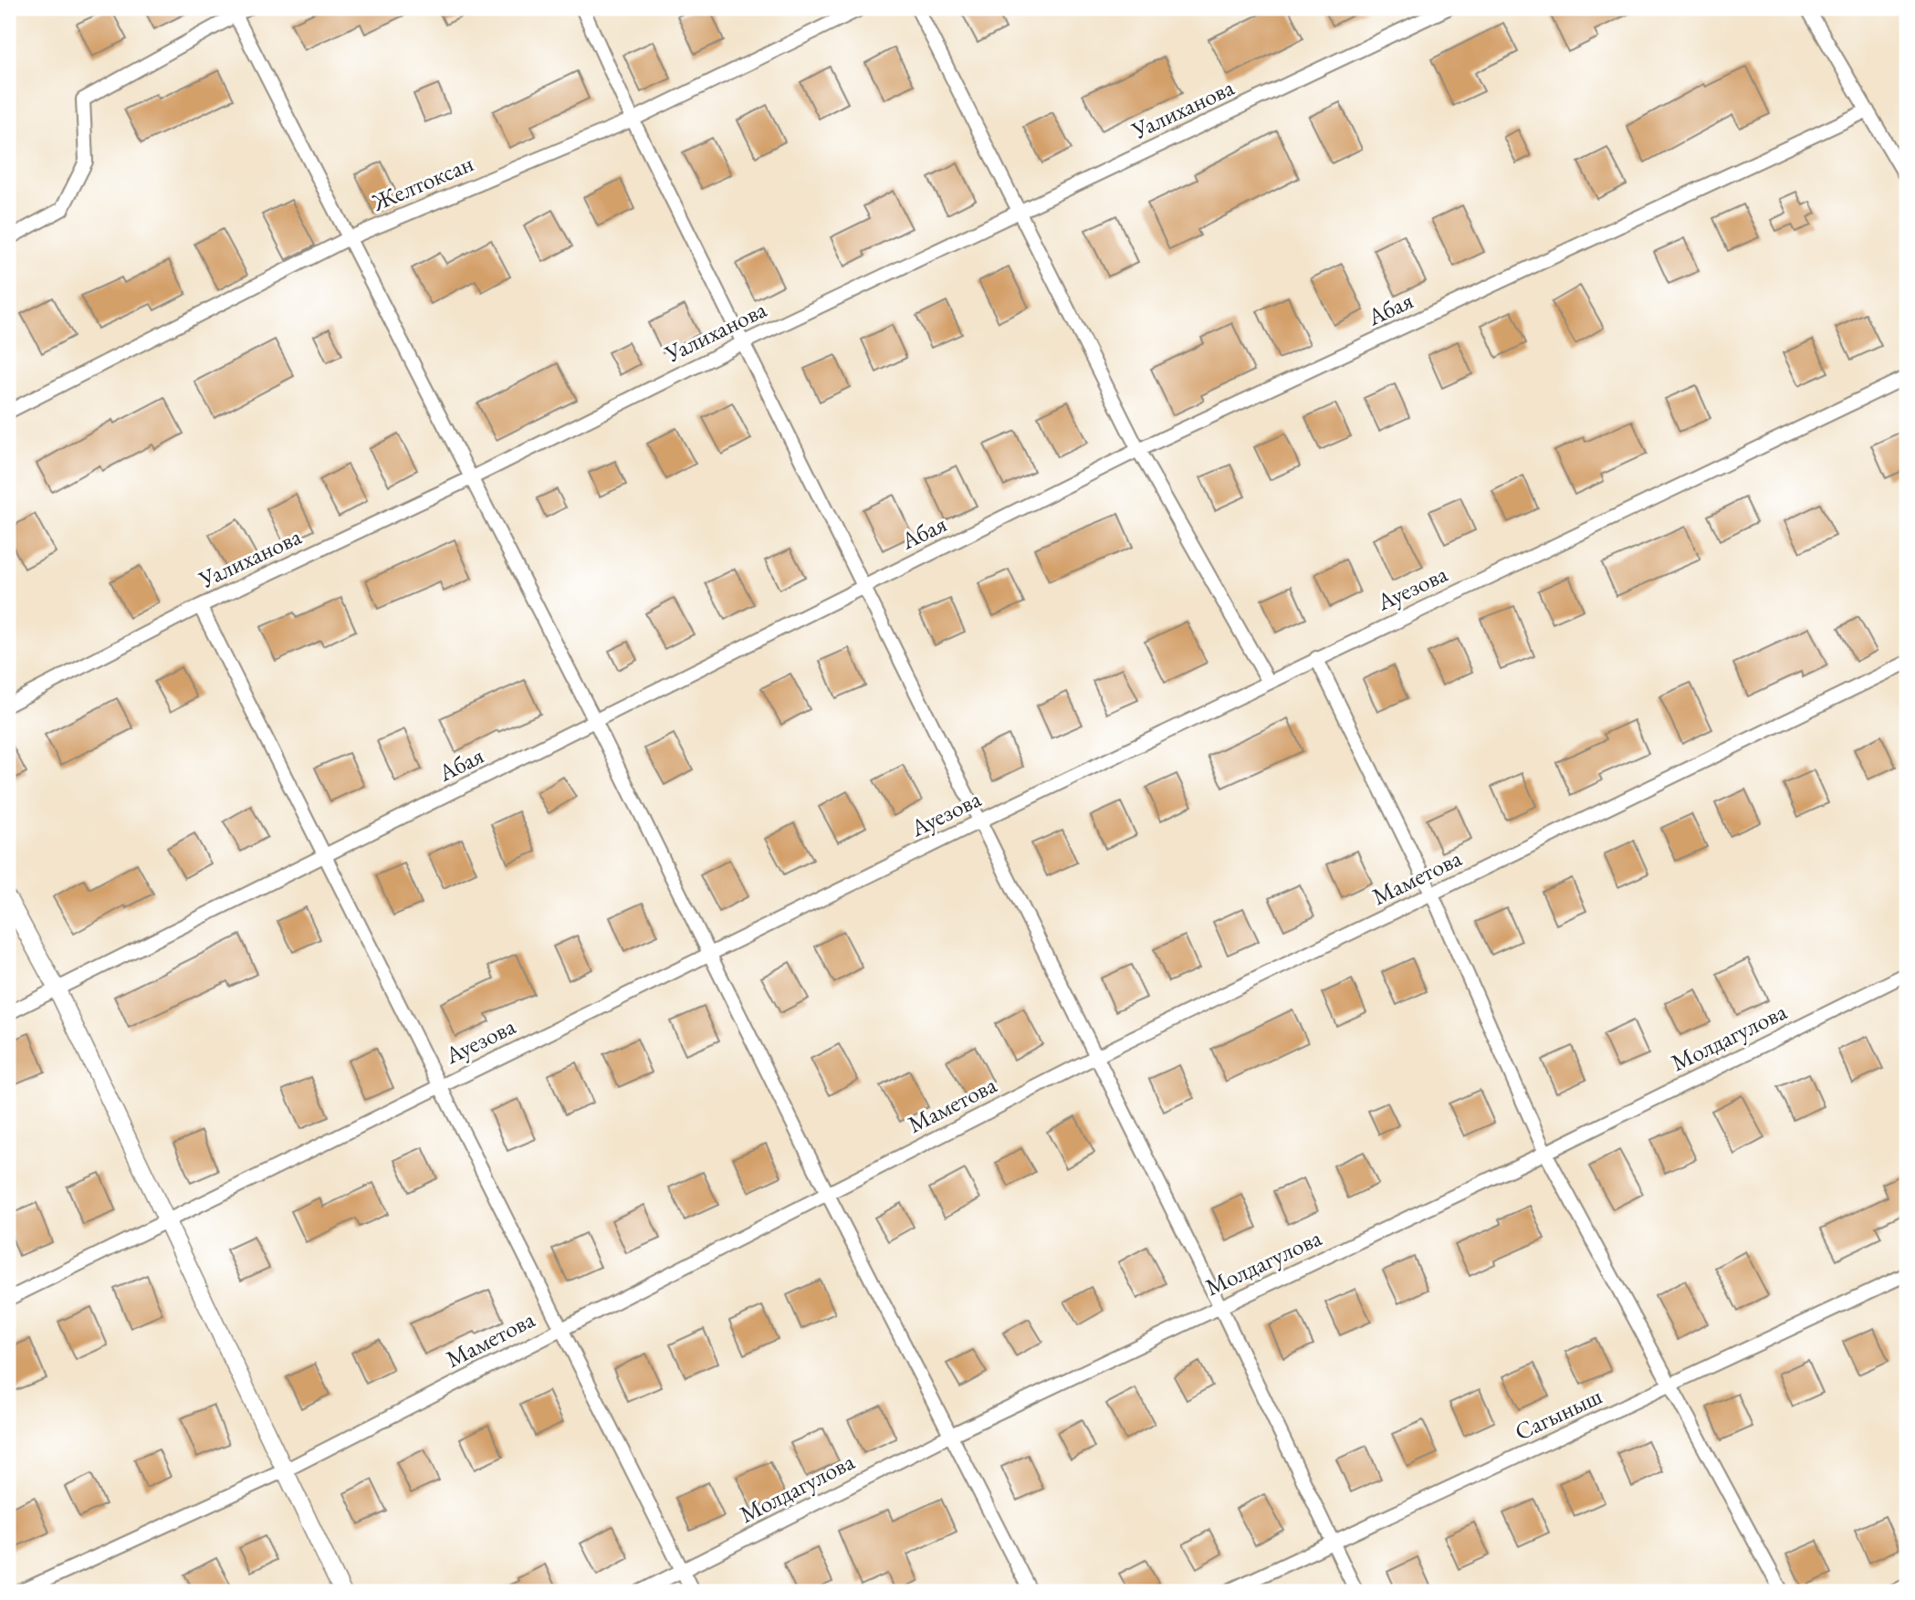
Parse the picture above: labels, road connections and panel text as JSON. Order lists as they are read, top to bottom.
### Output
{
  "streets": {
    "street": [
      "Уалиханова",
      "Желтоксан",
      "Абая",
      "Ауезова",
      "Маметова",
      "Молдагулова",
      "Сагыныш"
    ]
  }
}
